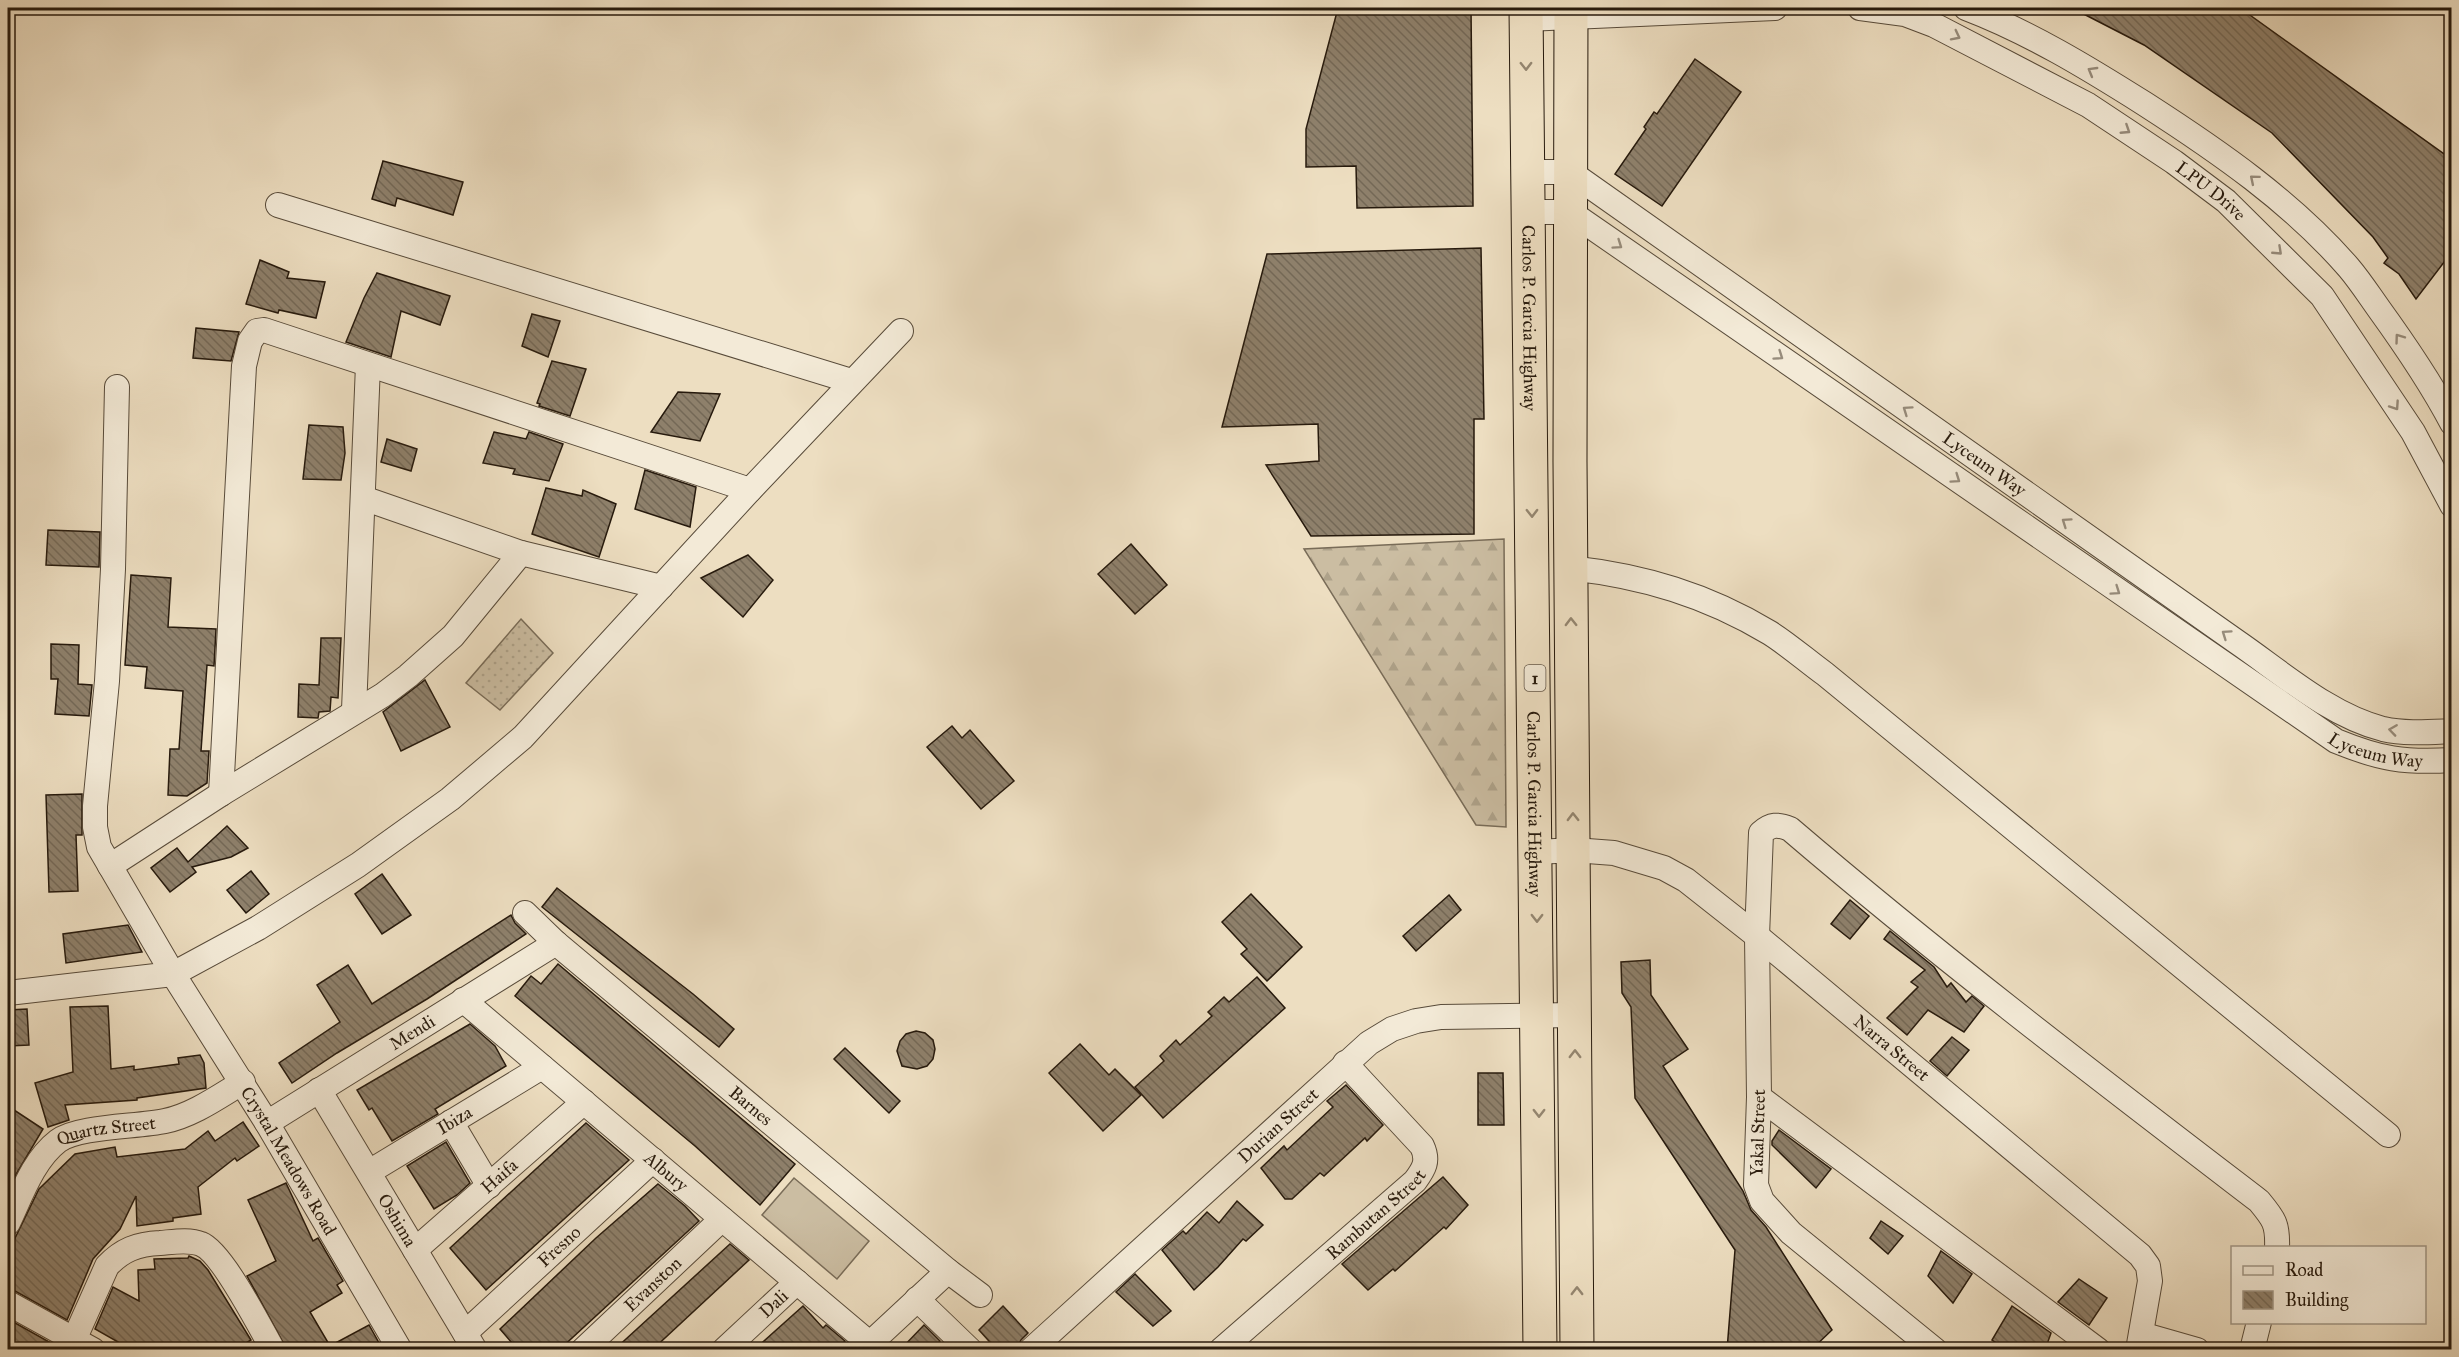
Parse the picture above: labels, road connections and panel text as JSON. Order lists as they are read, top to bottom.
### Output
{
  "streets": {
    "highway": ["Carlos P. Garcia Highway", "1"],
    "street": [
      "LPU Drive",
      "Lyceum Way",
      "Mendi",
      "Narra Street",
      "Barnes",
      "Ibiza",
      "Durian Street",
      "Yakal Street",
      "Quartz Street",
      "Crystal Meadows Road",
      "Albury",
      "Haifa",
      "Rambutan Street",
      "Oshima",
      "Fresno",
      "Evanston",
      "Dali"
    ]
  },
  "crossings": [
    ["Carlos P. Garcia Highway", "Lyceum Way"],
    ["Carlos P. Garcia Highway", "Narra Street"],
    ["Carlos P. Garcia Highway", "Durian Street"],
    ["Mendi", "Barnes"],
    ["Mendi", "Crystal Meadows Road"],
    ["Mendi", "Albury"],
    ["Mendi", "Oshima"],
    ["Narra Street", "Yakal Street"],
    ["Ibiza", "Albury"],
    ["Ibiza", "Oshima"],
    ["Durian Street", "Rambutan Street"],
    ["Quartz Street", "Crystal Meadows Road"],
    ["Albury", "Haifa"],
    ["Albury", "Fresno"],
    ["Albury", "Evanston"],
    ["Albury", "Dali"],
    ["Haifa", "Oshima"],
    ["Oshima", "Fresno"]
  ],
  "legend": ["Road", "Building"]
}
